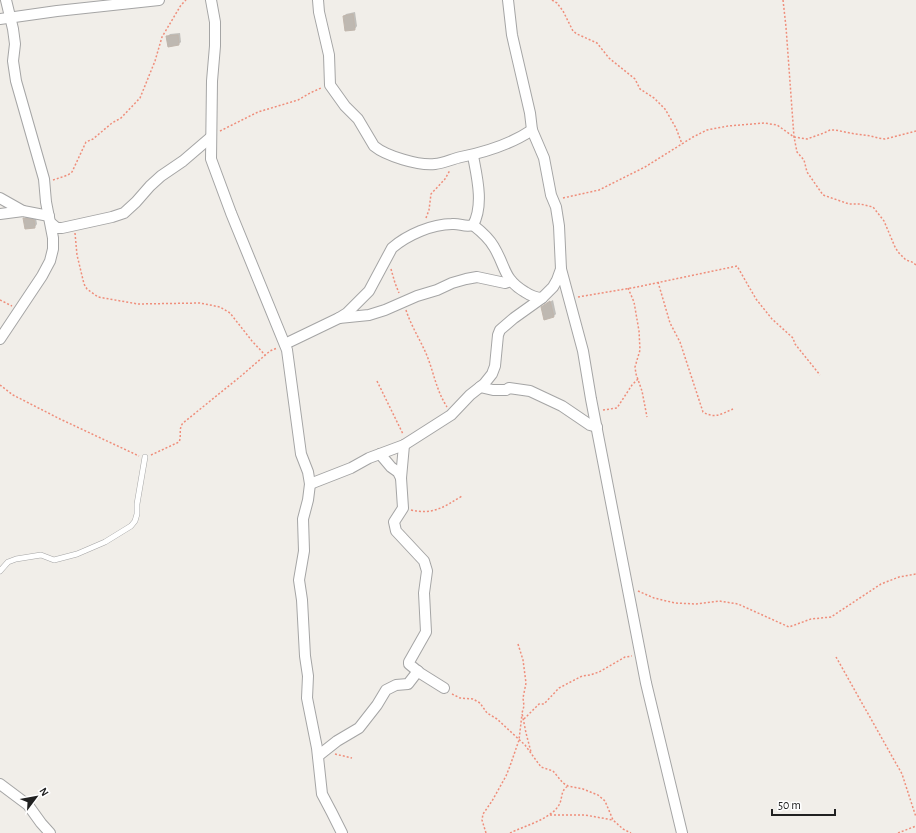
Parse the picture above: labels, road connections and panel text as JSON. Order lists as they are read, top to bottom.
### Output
{
  "scale_bar": "50 m",
  "north": "top right"
}
